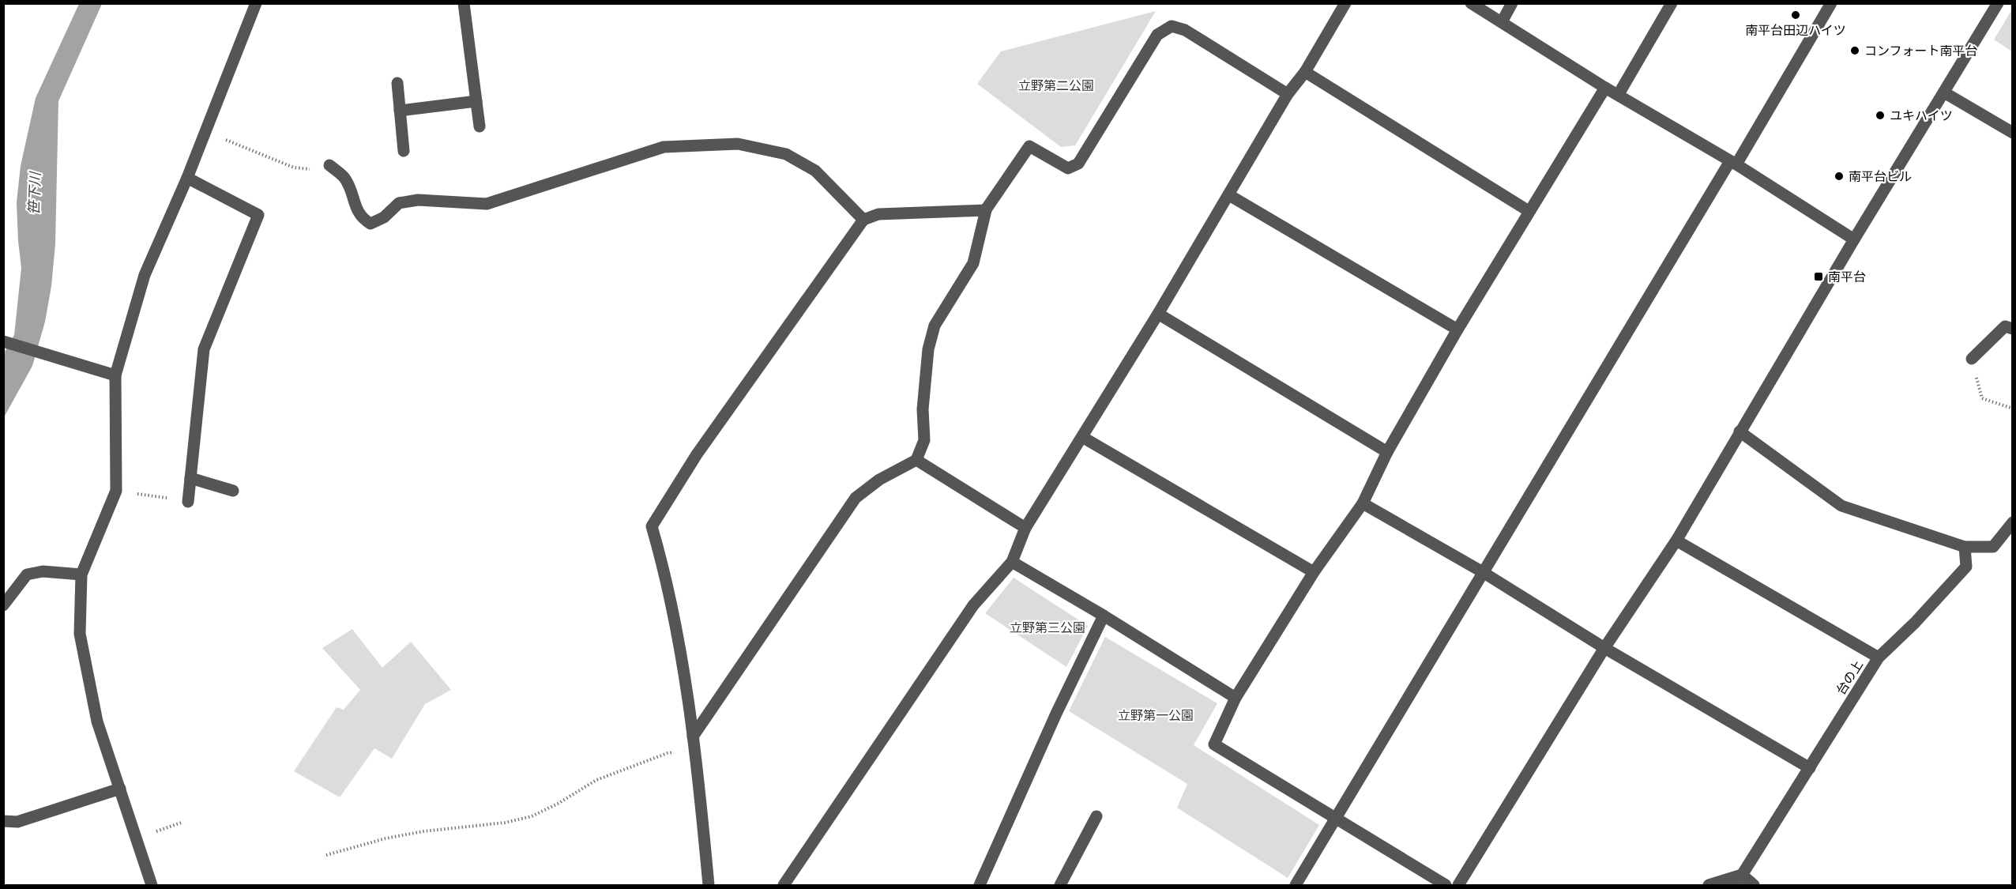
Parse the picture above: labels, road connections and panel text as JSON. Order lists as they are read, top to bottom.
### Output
{
  "streets": {
    "street": ["台の上"]
  },
  "water": ["笹下川"],
  "parks": ["立野第二公園", "立野第三公園", "立野第一公園"],
  "places": {
    "other": [
      "南平台田辺ハイツ",
      "コンフォート南平台",
      "ユキハイツ",
      "南平台ビル"
    ],
    "transit": ["南平台"]
  }
}
